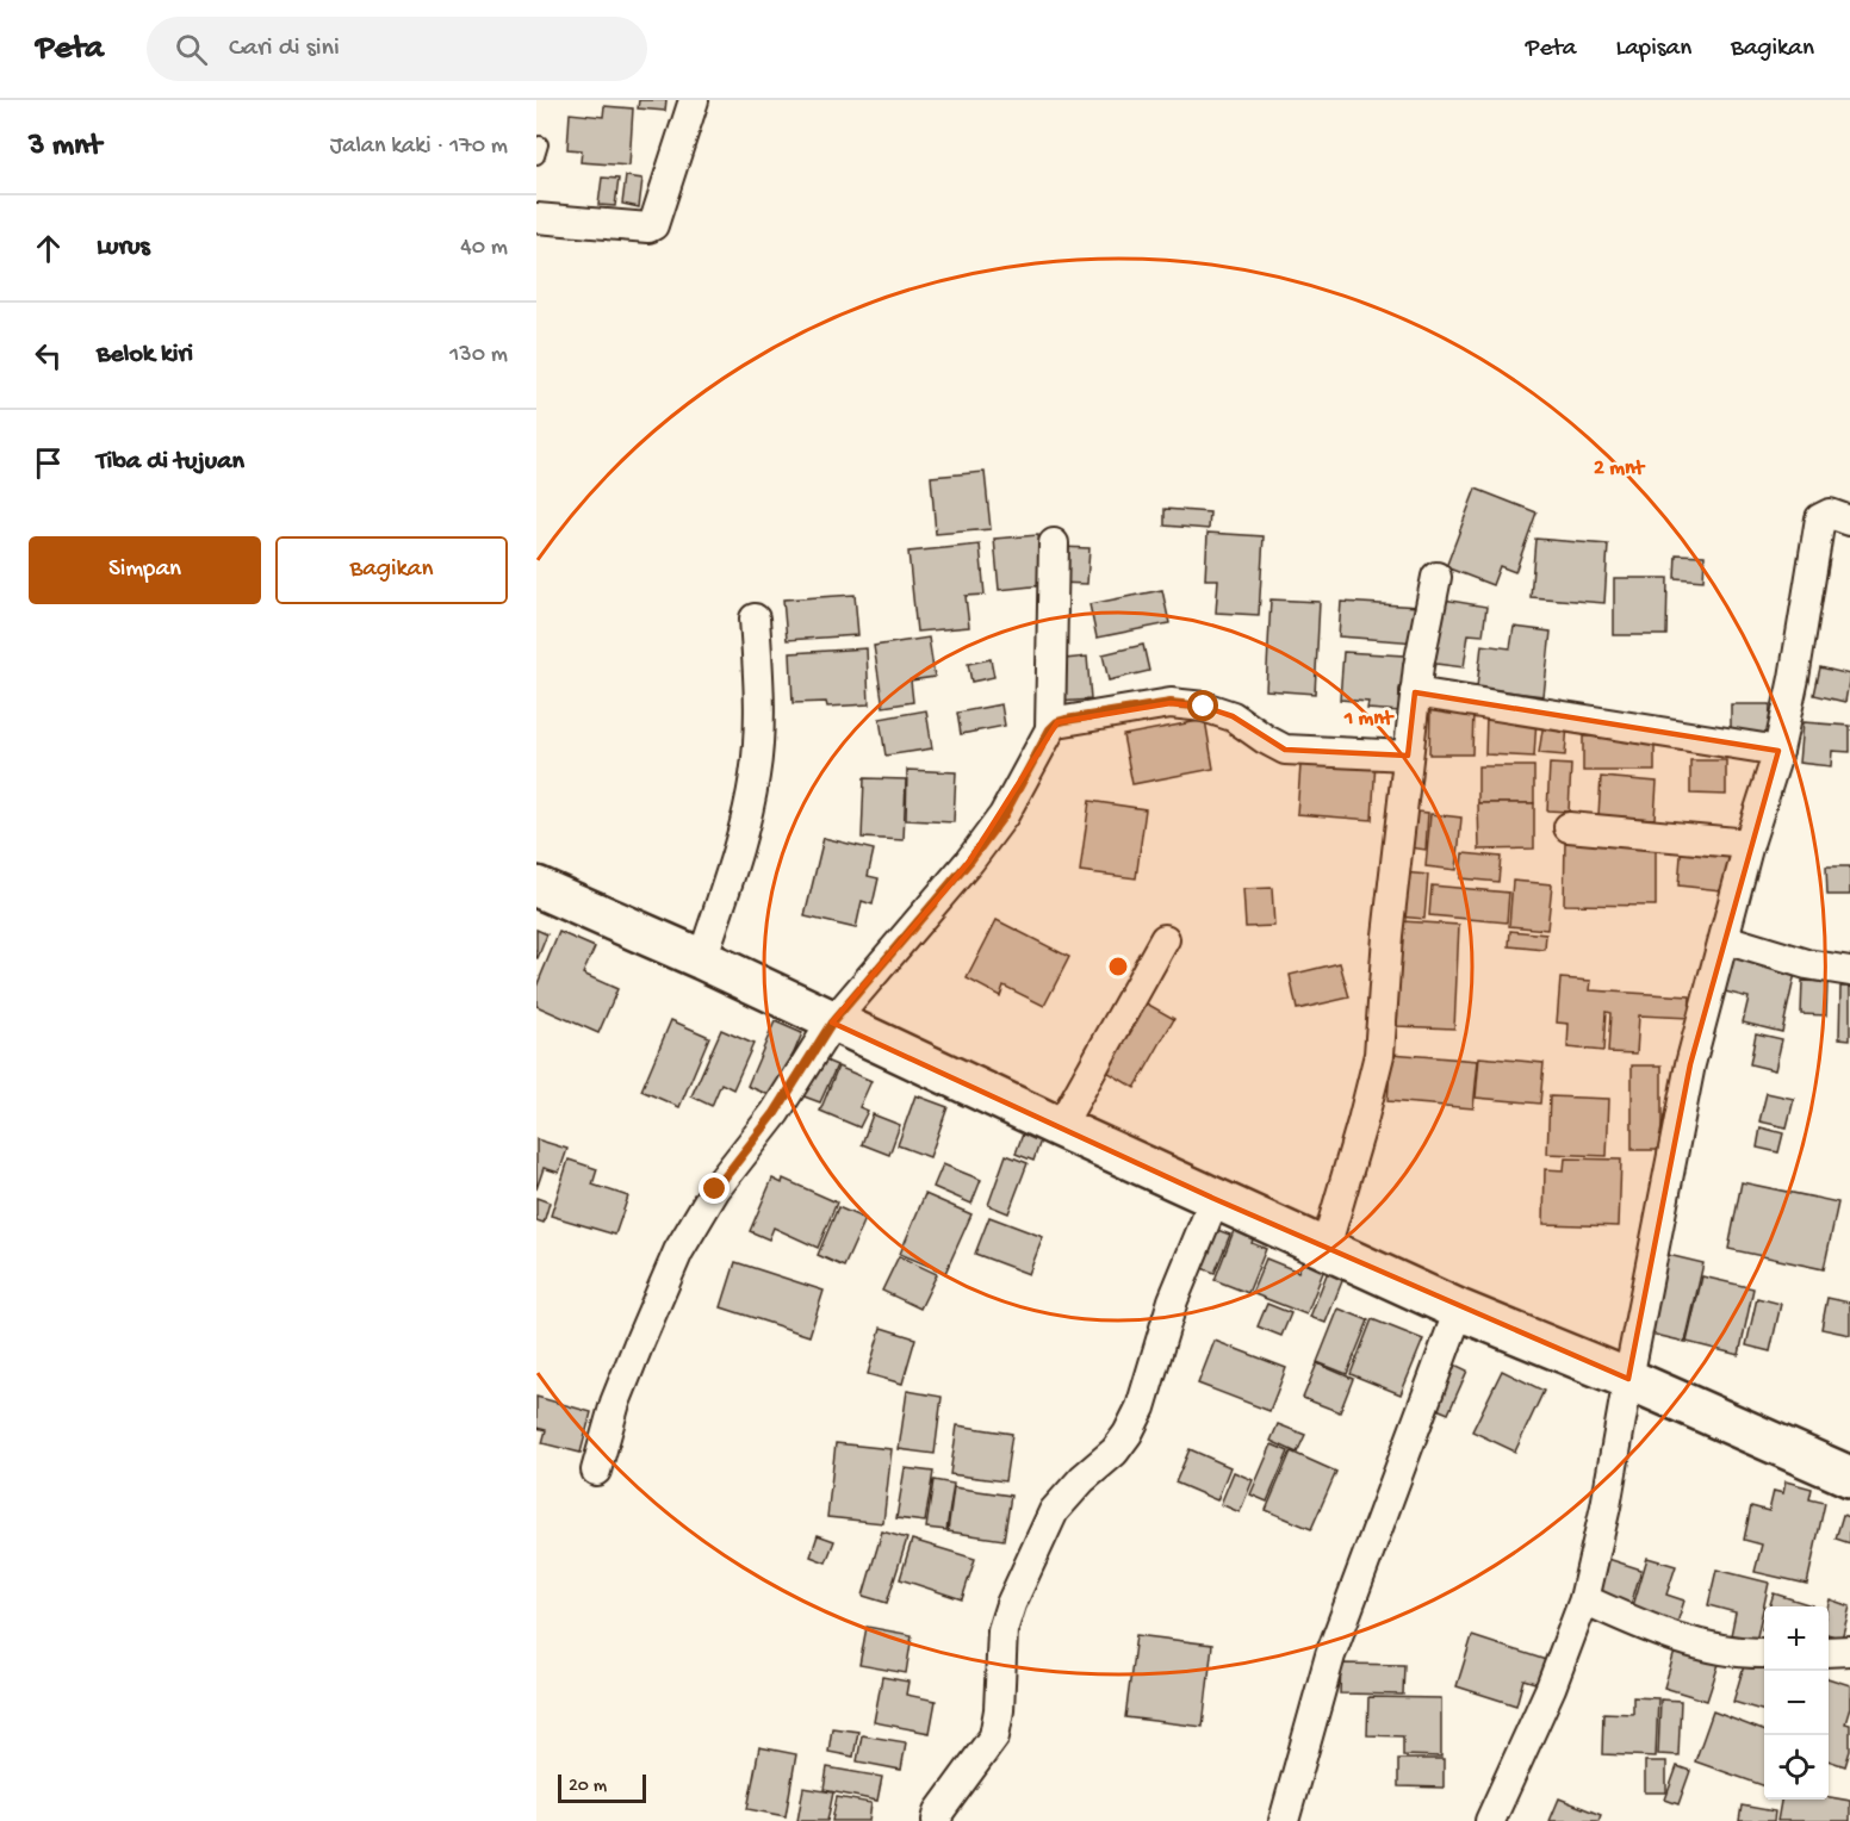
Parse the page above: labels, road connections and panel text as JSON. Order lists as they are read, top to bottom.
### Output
{
  "scale_bar": "20 m",
  "page": {
    "header": "Peta",
    "search": "Cari di sini",
    "nav": ["Peta", "Lapisan", "Bagikan"],
    "heading": ["3 mnt", "Jalan kaki · 170 m"],
    "list": [
      ["Lurus", "40 m"],
      ["Belok kiri", "130 m"],
      "Tiba di tujuan"
    ],
    "buttons": ["Simpan", "Bagikan"],
    "map_buttons": ["+", "−"],
    "scale": "20 m"
  },
  "rings": ["2 mnt", "1 mnt"]
}
